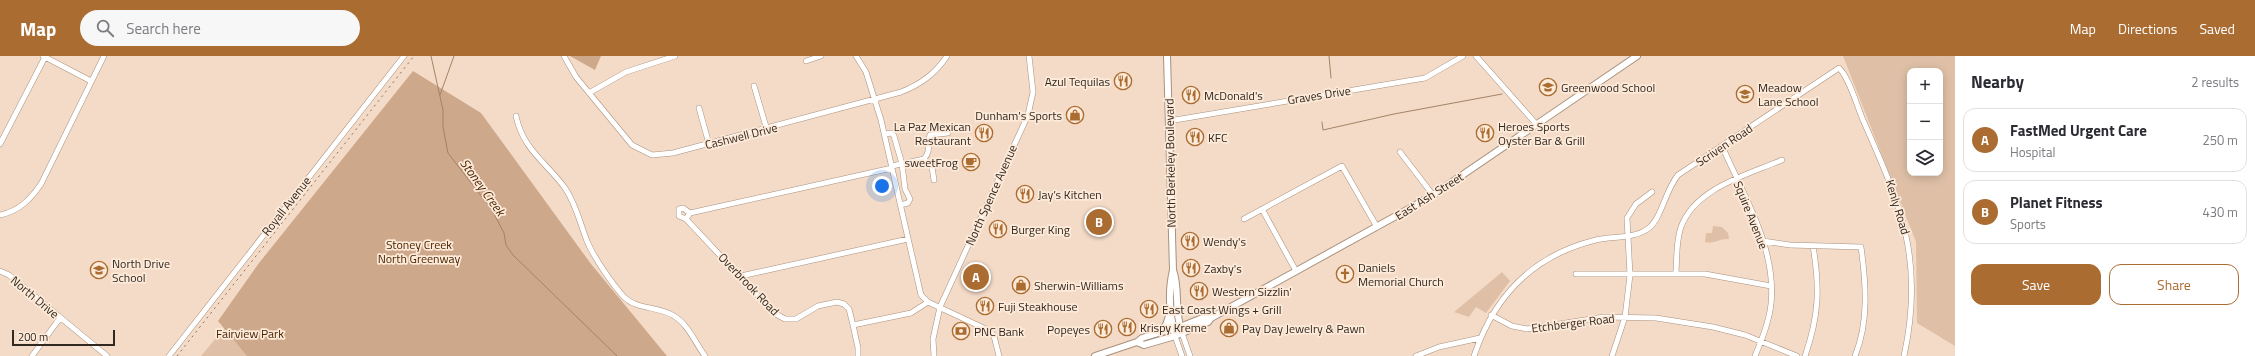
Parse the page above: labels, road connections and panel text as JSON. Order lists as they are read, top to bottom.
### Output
{
  "streets": {
    "main road": ["North Berkeley Boulevard", "East Ash Street"],
    "street": [
      "Graves Drive",
      "Cashwell Drive",
      "Scriven Road",
      "North Spence Avenue",
      "Royall Avenue",
      "Kenly Road",
      "Squire Avenue",
      "Overbrook Road",
      "North Drive",
      "Etchberger Road"
    ]
  },
  "crossings": [
    ["Graves Drive", "North Berkeley Boulevard"],
    ["Scriven Road", "Kenly Road"],
    ["Scriven Road", "Squire Avenue"],
    ["Scriven Road", "Etchberger Road"],
    ["North Berkeley Boulevard", "East Ash Street"],
    ["Squire Avenue", "Etchberger Road"]
  ],
  "water": ["Stoney Creek"],
  "parks": ["Stoney Creek North Greenway", "Fairview Park"],
  "places": {
    "restaurant": [
      "Azul Tequilas",
      "McDonald's",
      "La Paz Mexican Restaurant",
      "Heroes Sports Oyster Bar & Grill",
      "KFC",
      "Jay’s Kitchen",
      "Burger King",
      "Wendy's",
      "Zaxby's",
      "Western Sizzlin'",
      "Fuji Steakhouse",
      "East Coast Wings + Grill",
      "Krispy Kreme",
      "Popeyes"
    ],
    "school or university": ["Greenwood School", "Meadow Lane School", "North Drive School"],
    "shop": ["Dunham's Sports", "Sherwin-Williams", "Pay Day Jewelry & Pawn"],
    "cafe": ["sweetFrog"],
    "church": ["Daniels Memorial Church"],
    "bank": ["PNC Bank"]
  },
  "scale_bar": "200 m",
  "page": {
    "header": "Map",
    "search": "Search here",
    "nav": ["Map", "Directions", "Saved"],
    "heading": ["Nearby", "2 results"],
    "map_buttons": ["+", "−"],
    "list": [
      {
        "mark": "A",
        "name": "FastMed Urgent Care",
        "note": "Hospital",
        "value": "250 m"
      },
      {
        "mark": "B",
        "name": "Planet Fitness",
        "note": "Sports",
        "value": "430 m"
      }
    ],
    "pins": ["B", "A"],
    "buttons": ["Save", "Share"],
    "scale": "200 m"
  }
}
